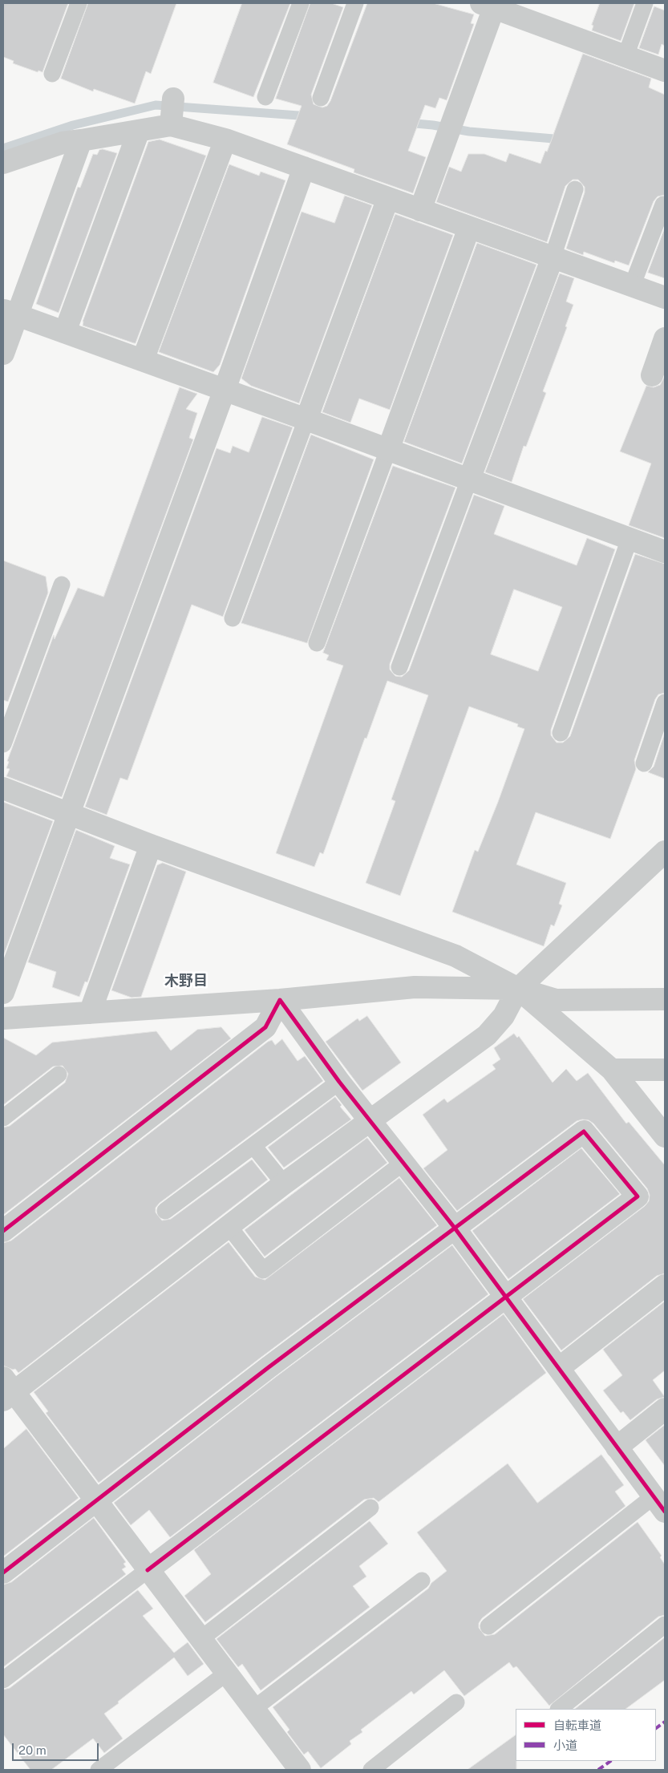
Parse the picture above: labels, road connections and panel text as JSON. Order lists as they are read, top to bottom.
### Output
{
  "districts": ["木野目"],
  "legend": ["自転車道", "小道"],
  "scale_bar": "20 m"
}
